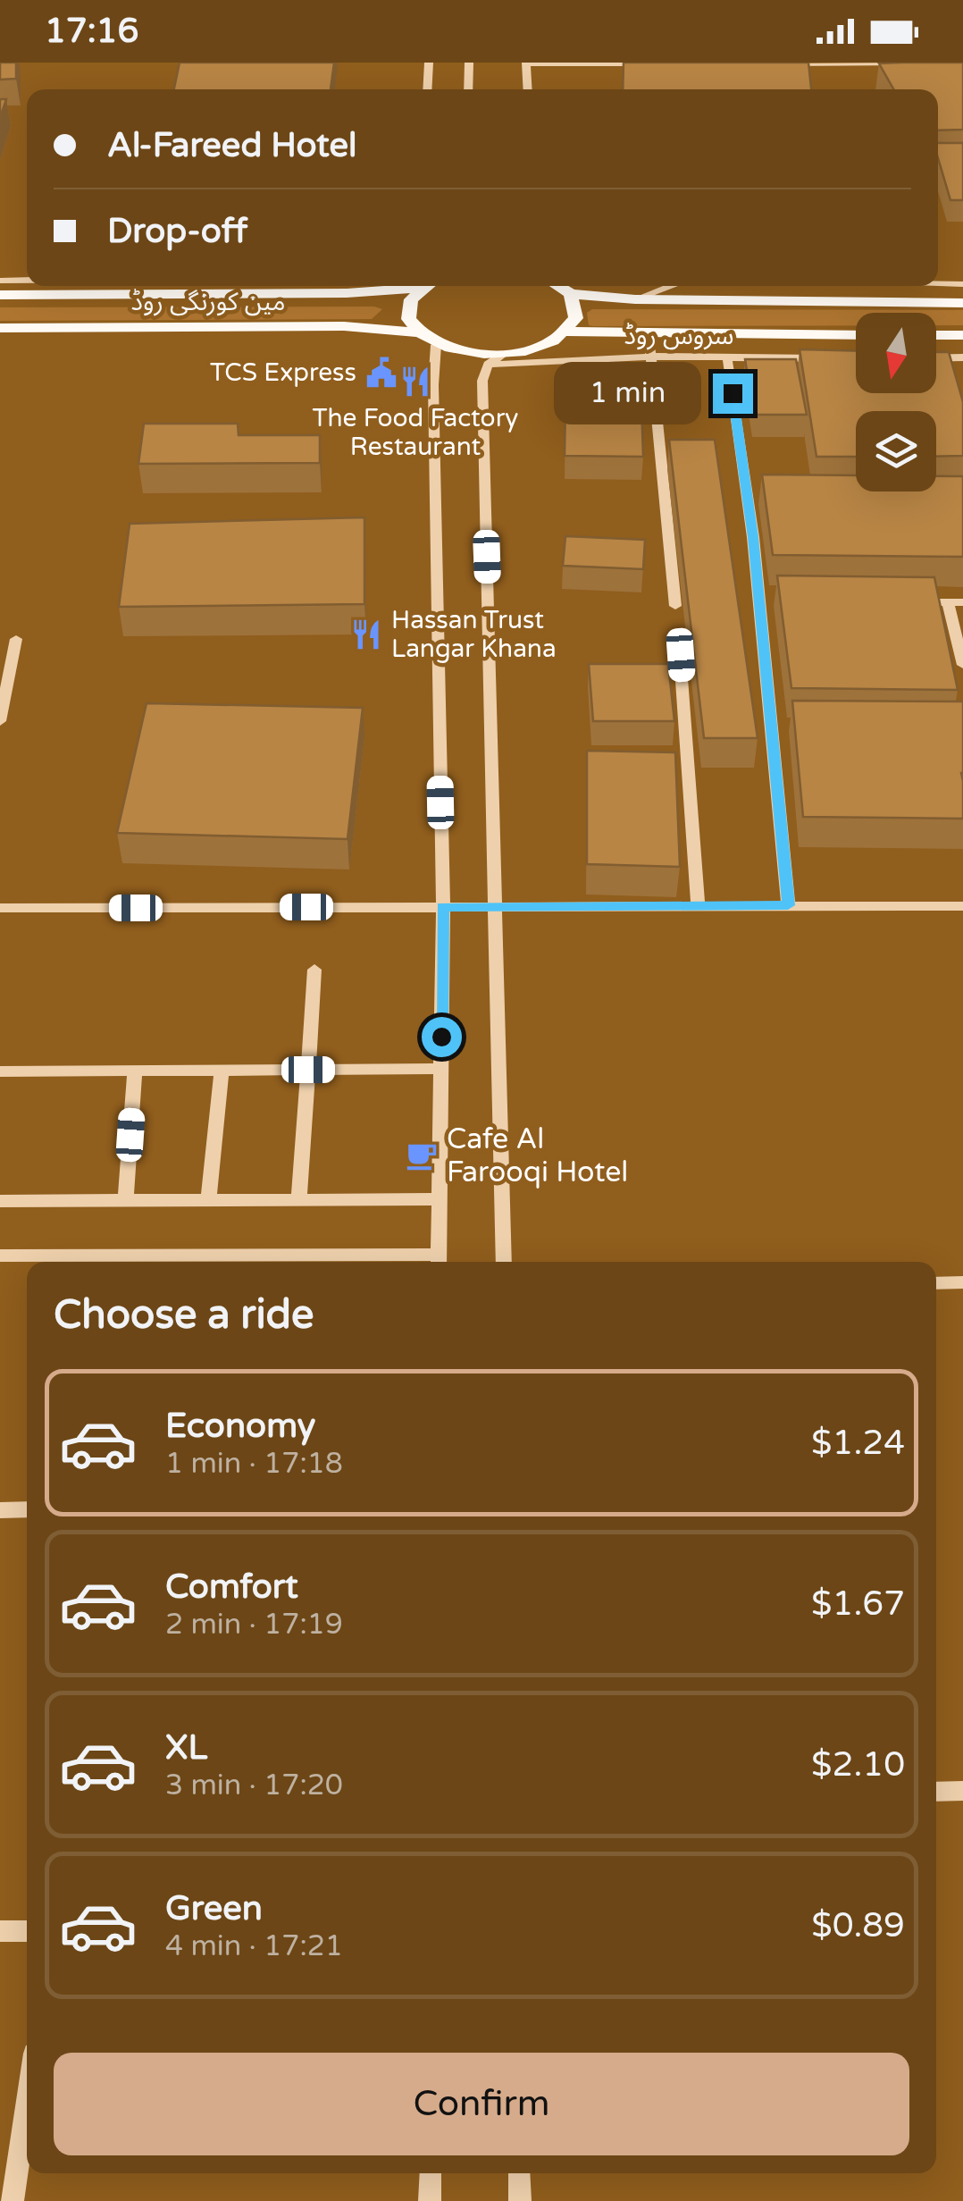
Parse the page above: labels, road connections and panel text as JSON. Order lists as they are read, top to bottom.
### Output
{
  "streets": {
    "main road": ["مین کورنگی روڈ"],
    "street": ["سروس روڈ"]
  },
  "places": {
    "public building": ["TCS Express"],
    "restaurant": ["The Food Factory Restaurant", "Hassan Trust Langar Khana"],
    "cafe": ["Cafe Al Farooqi Hotel"]
  },
  "north": "bottom",
  "page": {
    "status": "17:16",
    "banner": ["Al-Fareed Hotel", "Drop-off"],
    "bubble": "1 min",
    "heading": "Choose a ride",
    "list": [
      {
        "name": "Economy",
        "note": "1 min · 17:18",
        "value": "$1.24"
      },
      {
        "name": "Comfort",
        "note": "2 min · 17:19",
        "value": "$1.67"
      },
      {
        "name": "XL",
        "note": "3 min · 17:20",
        "value": "$2.10"
      },
      {
        "name": "Green",
        "note": "4 min · 17:21",
        "value": "$0.89"
      }
    ],
    "buttons": "Confirm"
  }
}
